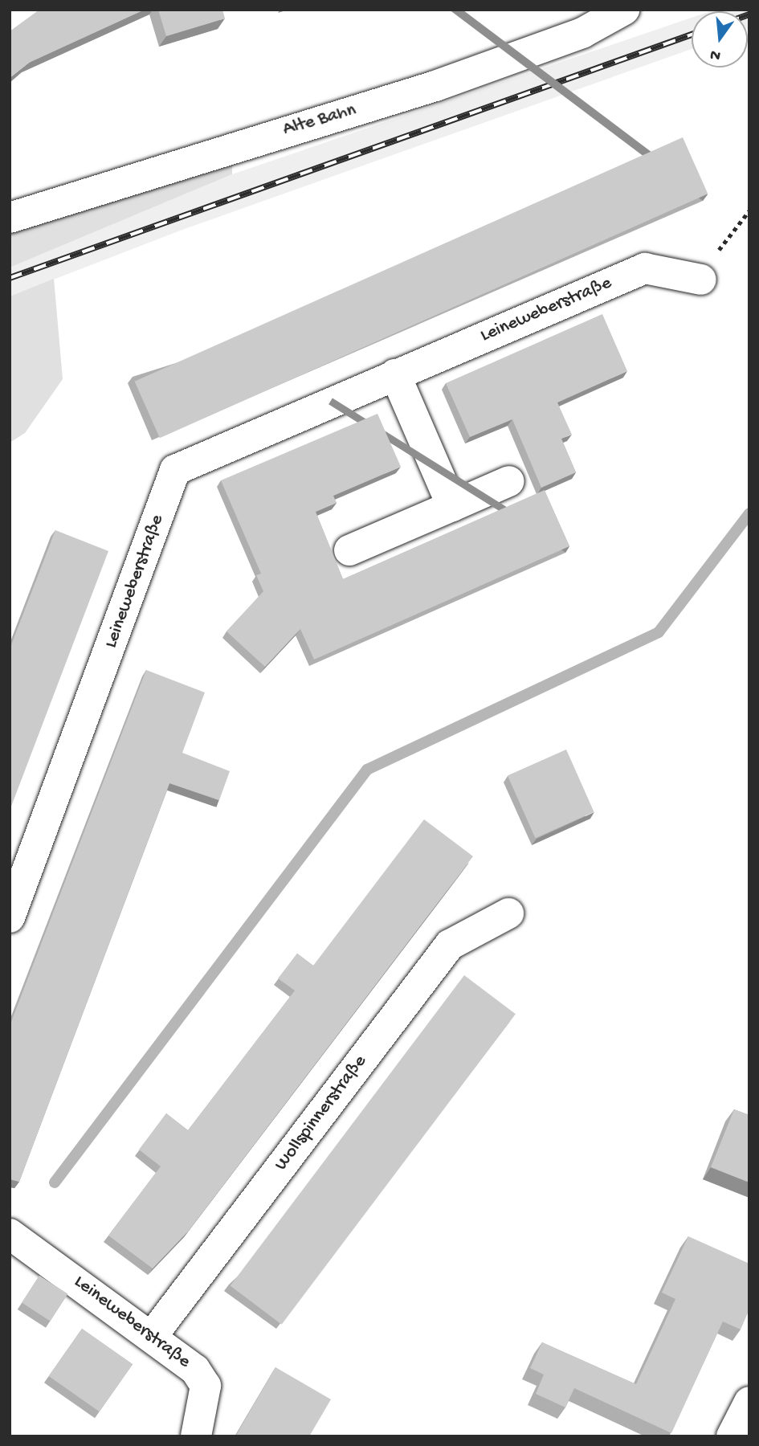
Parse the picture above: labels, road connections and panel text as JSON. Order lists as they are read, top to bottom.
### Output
{
  "streets": {
    "street": ["Alte Bahn", "Leineweberstraße", "Wollspinnerstraße"]
  },
  "crossings": [
    ["Leineweberstraße", "Wollspinnerstraße"]
  ],
  "north": "bottom"
}
